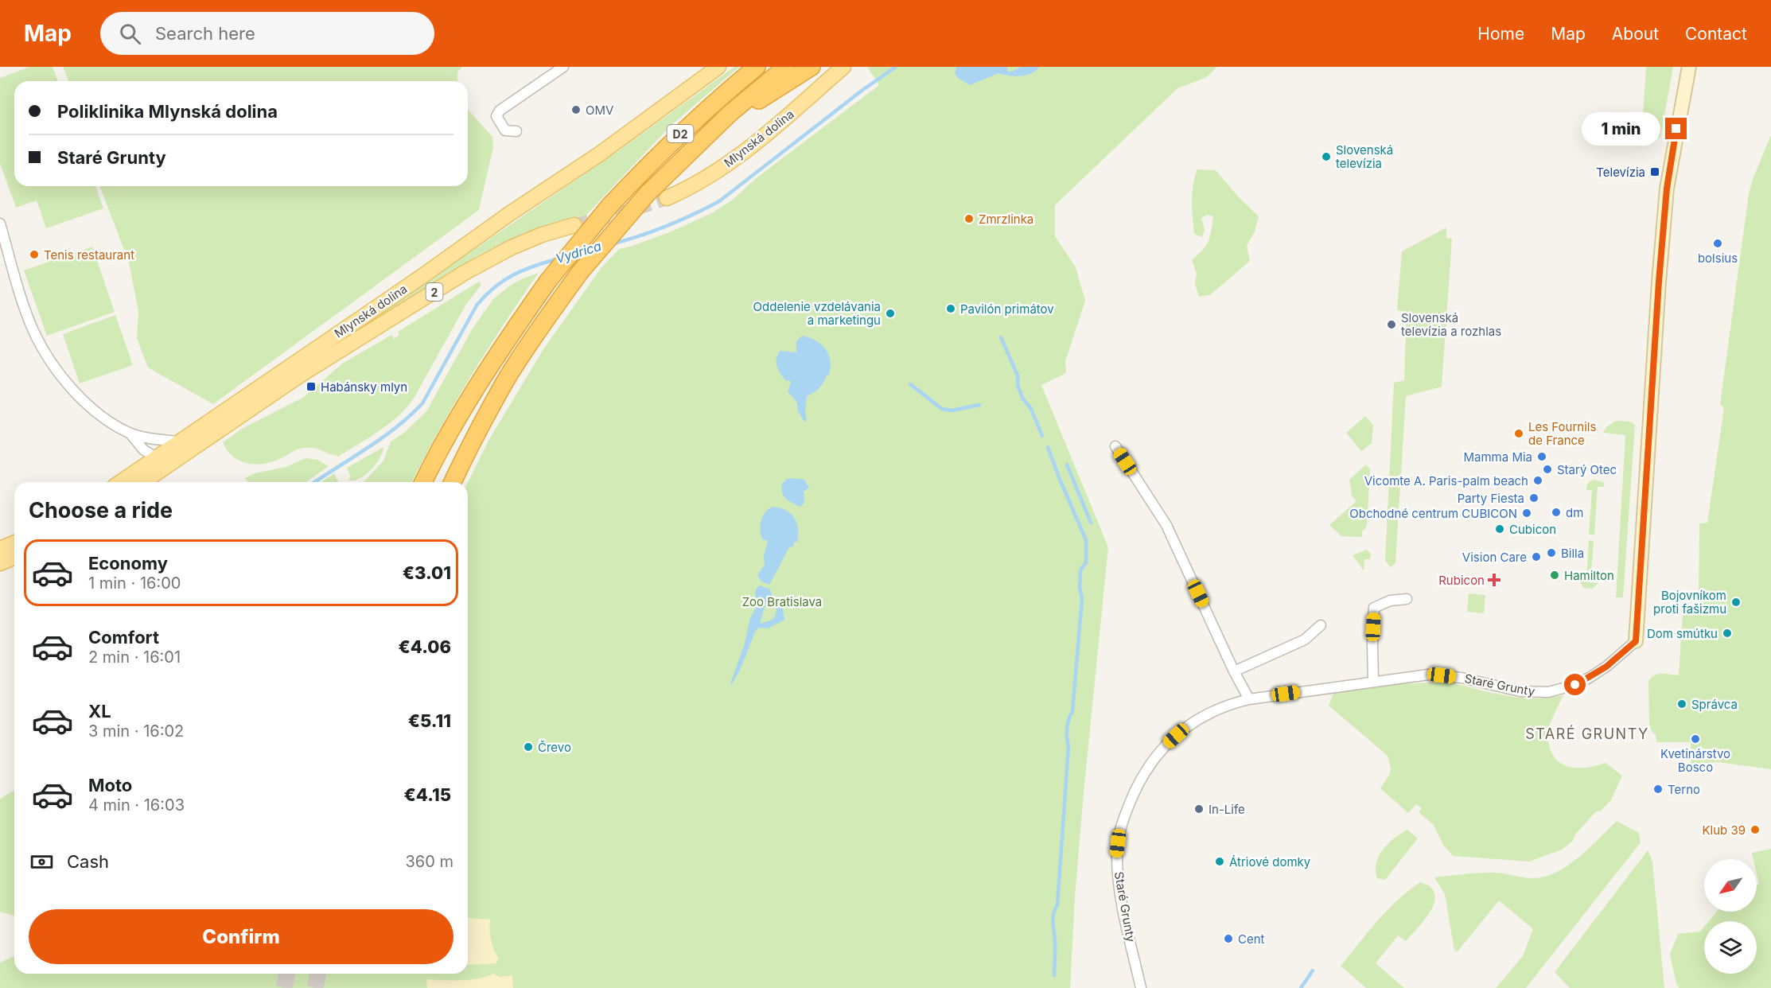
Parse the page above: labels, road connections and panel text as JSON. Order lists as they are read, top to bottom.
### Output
{
  "streets": {
    "highway": ["D2"],
    "main road": ["Mlynská dolina", "2"],
    "street": ["Staré Grunty"]
  },
  "districts": ["STARÉ GRUNTY"],
  "water": ["Vydrica"],
  "parks": ["Zoo Bratislava"],
  "places": {
    "other": [
      "OMV",
      "Slovenská televízia",
      "Zmrzlinka",
      "bolsius",
      "Tenis restaurant",
      "Pavilón primátov",
      "Oddelenie vzdelávania a marketingu",
      "Slovenská televízia a rozhlas",
      "Les Fournils de France",
      "Mamma Mia",
      "Starý Otec",
      "Vicomte A. Paris-palm beach",
      "Party Fiesta",
      "dm",
      "Obchodné centrum CUBICON",
      "Cubicon",
      "Billa",
      "Vision Care",
      "Hamilton",
      "Bojovníkom proti fašizmu",
      "Dom smútku",
      "Správca",
      "Kvetinárstvo Bosco",
      "Črevo",
      "Terno",
      "In-Life",
      "Klub 39",
      "Átriové domky",
      "Cent"
    ],
    "transit": ["Televízia", "Habánsky mlyn"],
    "health": ["Rubicon"]
  },
  "north": "bottom left",
  "page": {
    "header": "Map",
    "search": "Search here",
    "nav": [
      "Home",
      "Map",
      "About",
      "Contact"
    ],
    "banner": ["Poliklinika Mlynská dolina", "Staré Grunty"],
    "bubble": "1 min",
    "heading": "Choose a ride",
    "list": [
      {
        "name": "Economy",
        "note": "1 min · 16:00",
        "value": "€3.01"
      },
      {
        "name": "Comfort",
        "note": "2 min · 16:01",
        "value": "€4.06"
      },
      {
        "name": "XL",
        "note": "3 min · 16:02",
        "value": "€5.11"
      },
      {
        "name": "Moto",
        "note": "4 min · 16:03",
        "value": "€4.15"
      }
    ],
    "pay": ["Cash", "360 m"],
    "buttons": "Confirm"
  }
}
